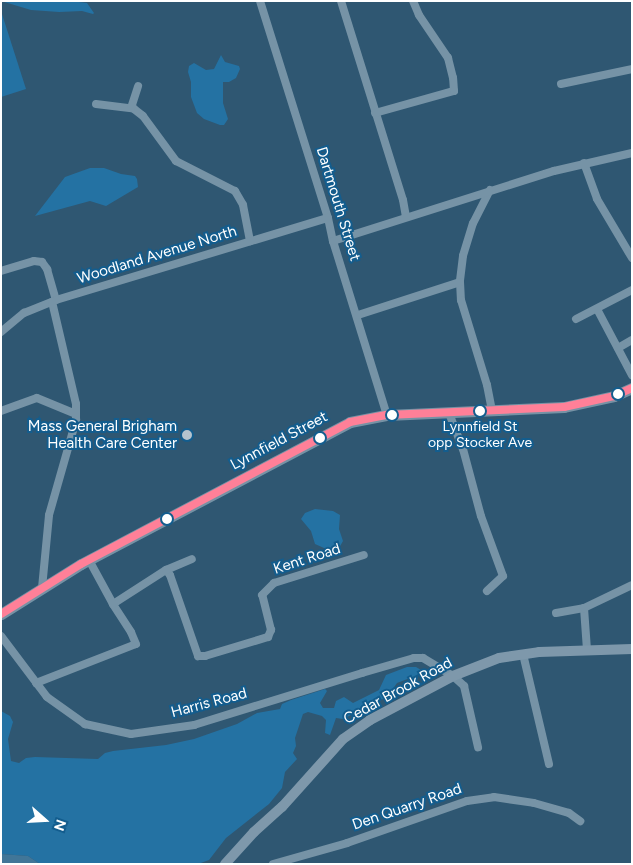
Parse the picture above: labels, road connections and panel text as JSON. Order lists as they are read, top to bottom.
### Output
{
  "streets": {
    "main road": ["Lynnfield Street"],
    "street": [
      "Dartmouth Street",
      "Woodland Avenue North",
      "Kent Road",
      "Cedar Brook Road",
      "Harris Road",
      "Den Quarry Road"
    ]
  },
  "crossings": [
    ["Dartmouth Street", "Woodland Avenue North"],
    ["Dartmouth Street", "Lynnfield Street"],
    ["Cedar Brook Road", "Harris Road"]
  ],
  "places": ["Lynnfield St opp Stocker Ave", "Mass General Brigham Health Care Center"],
  "north": "right"
}
